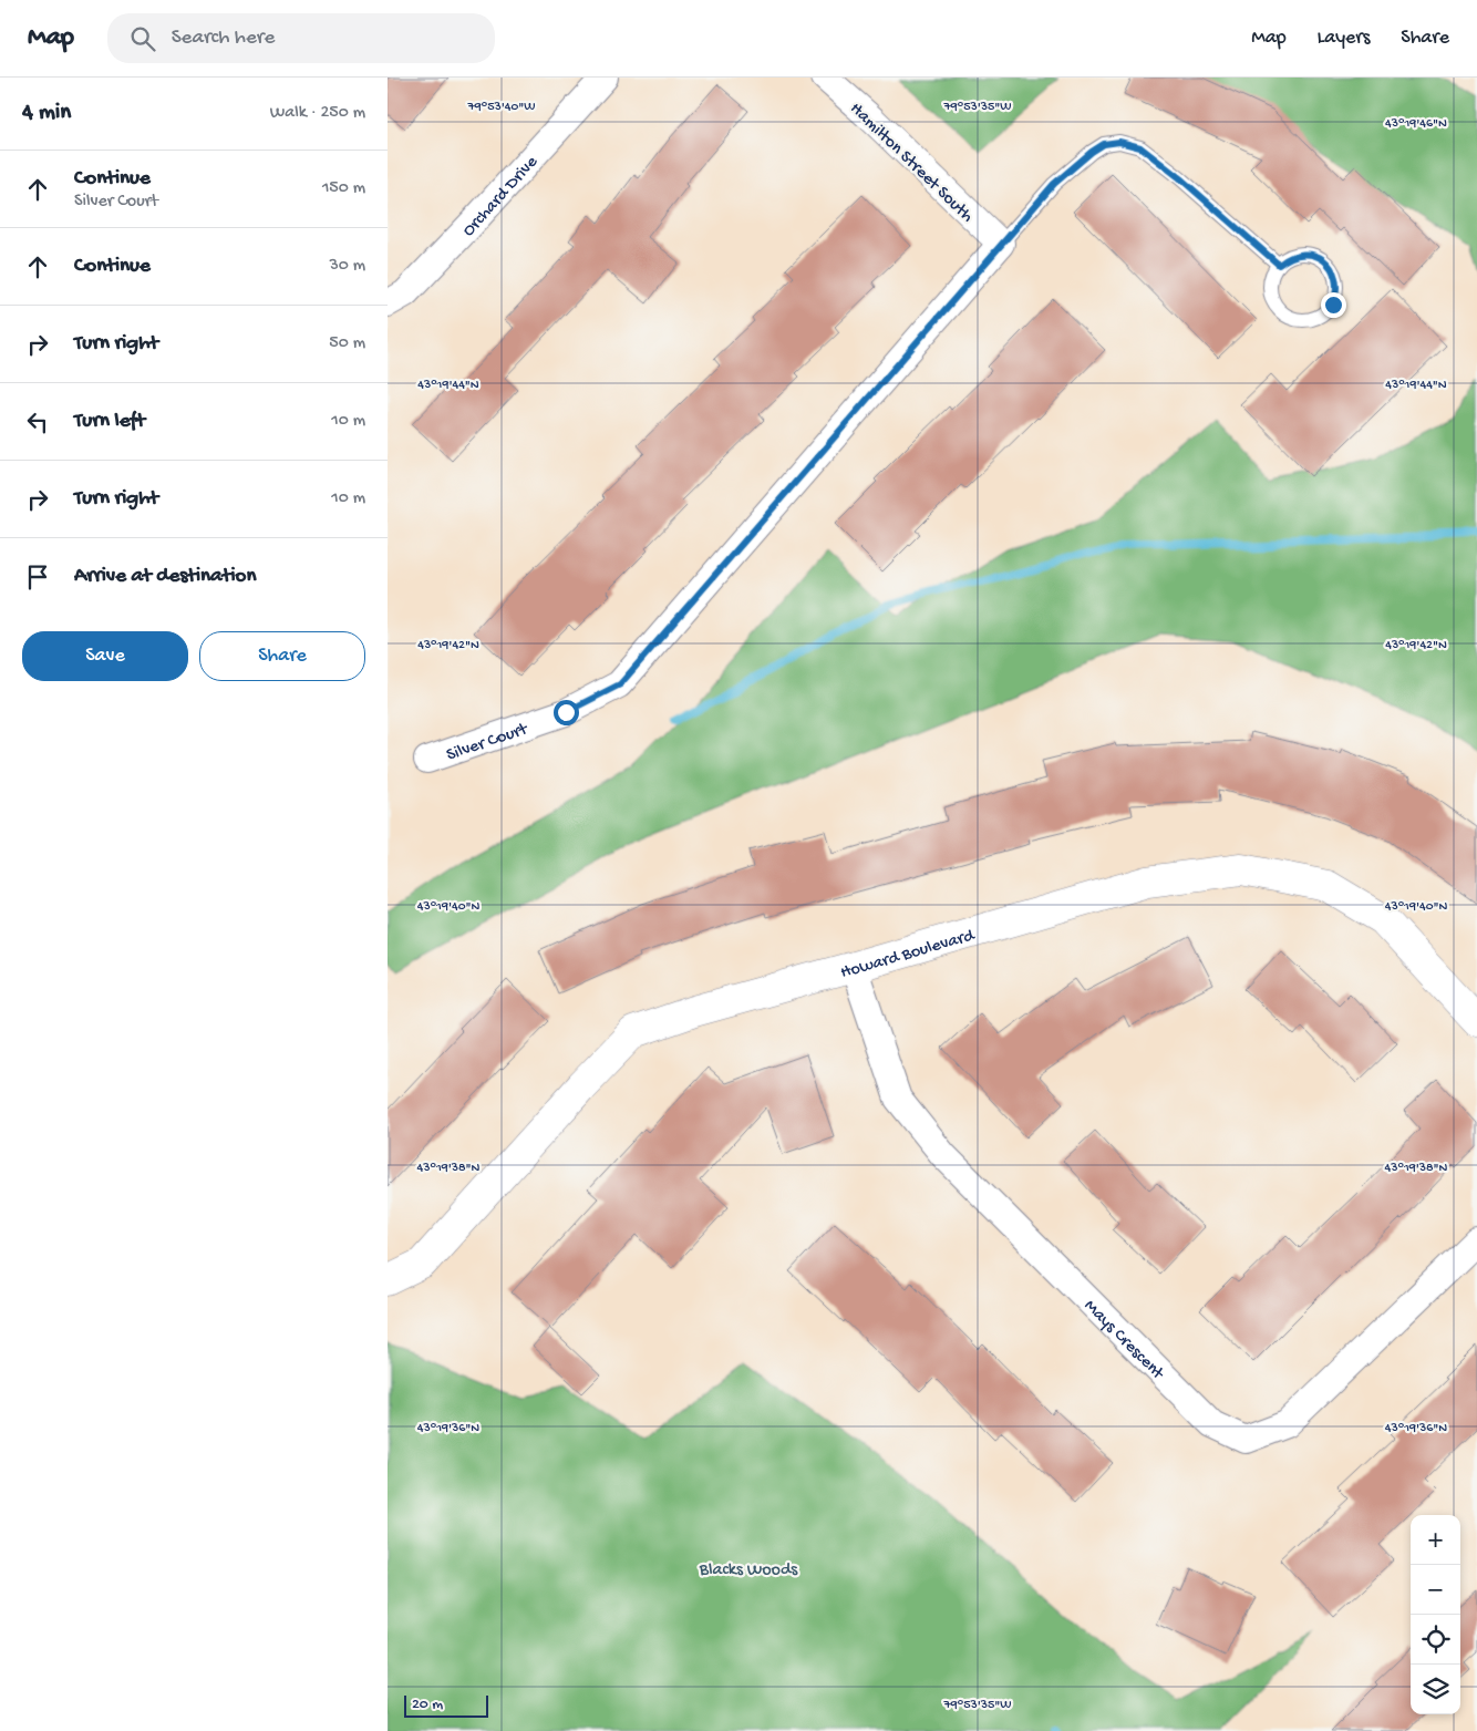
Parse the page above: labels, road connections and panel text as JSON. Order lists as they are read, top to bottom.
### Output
{
  "streets": {
    "street": [
      "Hamilton Street South",
      "Orchard Drive",
      "Silver Court",
      "Howard Boulevard",
      "Mays Crescent"
    ]
  },
  "crossings": [
    ["Hamilton Street South", "Silver Court"],
    ["Howard Boulevard", "Mays Crescent"]
  ],
  "parks": ["Blacks Woods"],
  "scale_bar": "20 m",
  "page": {
    "header": "Map",
    "search": "Search here",
    "nav": ["Map", "Layers", "Share"],
    "heading": ["4 min", "Walk · 250 m"],
    "list": [
      ["Continue", "Silver Court", "150 m"],
      ["Continue", "30 m"],
      ["Turn right", "50 m"],
      ["Turn left", "10 m"],
      ["Turn right", "10 m"],
      "Arrive at destination"
    ],
    "buttons": ["Save", "Share"],
    "map_buttons": ["+", "−"],
    "scale": "20 m"
  },
  "coordinates": [
    "79°53'40\"W",
    "79°53'35\"W",
    "43°19'46\"N",
    "43°19'44\"N",
    "43°19'42\"N",
    "43°19'40\"N",
    "43°19'38\"N",
    "43°19'36\"N"
  ]
}
